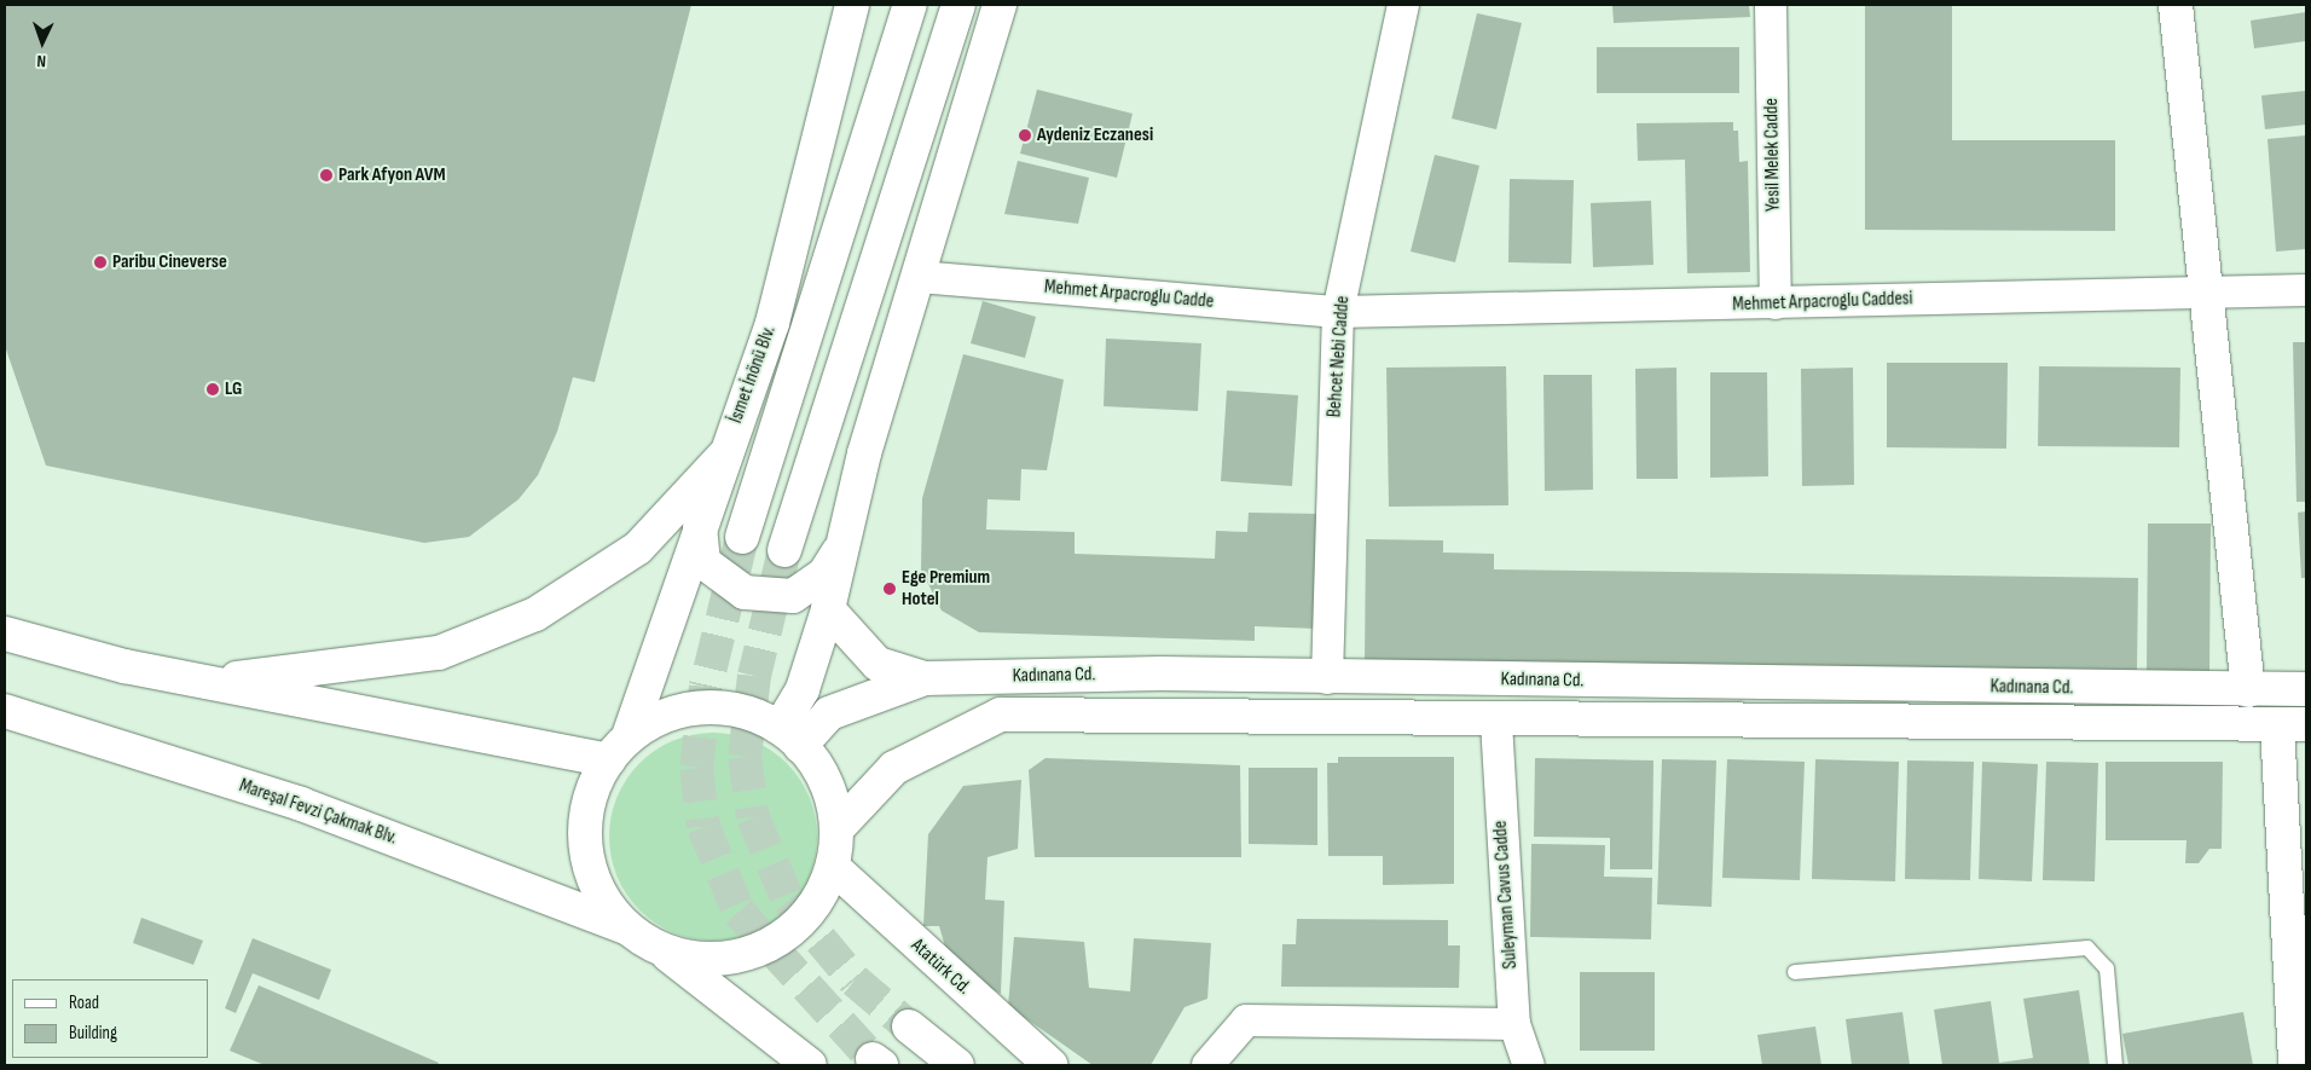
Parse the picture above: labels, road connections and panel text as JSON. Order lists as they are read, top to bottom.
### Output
{
  "streets": {
    "main road": [
      "İsmet İnönü Blv.",
      "Kadınana Cd.",
      "Mareşal Fevzi Çakmak Blv.",
      "Atatürk Cd."
    ],
    "street": [
      "Yesil Melek Cadde",
      "Mehmet Arpacroglu Cadde",
      "Mehmet Arpacroglu Caddesi",
      "Behcet Nebi Cadde",
      "Suleyman Cavus Cadde"
    ]
  },
  "crossings": [
    ["Yesil Melek Cadde", "Mehmet Arpacroglu Caddesi"],
    ["Mehmet Arpacroglu Cadde", "Mehmet Arpacroglu Caddesi"],
    ["Mehmet Arpacroglu Cadde", "Behcet Nebi Cadde"],
    ["Mehmet Arpacroglu Caddesi", "Behcet Nebi Cadde"],
    ["Behcet Nebi Cadde", "Kadınana Cd."],
    ["İsmet İnönü Blv.", "Mareşal Fevzi Çakmak Blv."],
    ["Kadınana Cd.", "Suleyman Cavus Cadde"]
  ],
  "places": [
    "Aydeniz Eczanesi",
    "Park Afyon AVM",
    "Paribu Cineverse",
    "LG",
    "Ege Premium Hotel"
  ],
  "legend": ["Road", "Building"],
  "north": "bottom"
}
